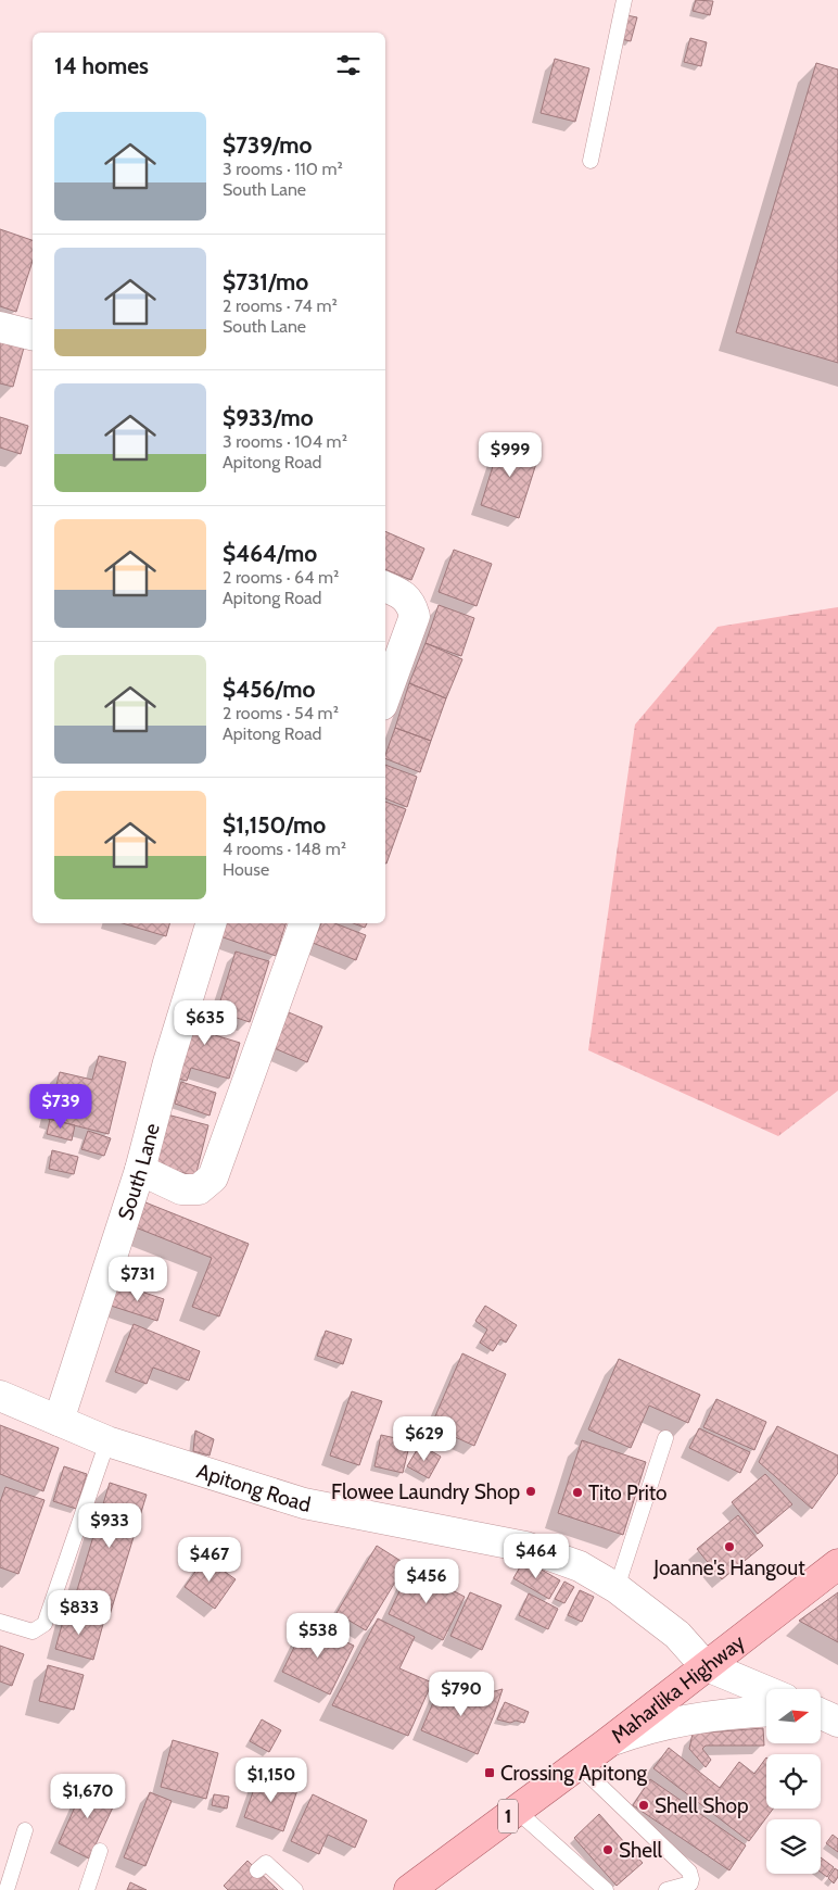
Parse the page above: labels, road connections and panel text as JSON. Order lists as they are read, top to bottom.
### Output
{
  "streets": {
    "main road": ["Maharlika Highway", "1"],
    "street": ["South Lane", "Apitong Road"]
  },
  "crossings": [
    ["South Lane", "Apitong Road"],
    ["Apitong Road", "Maharlika Highway"]
  ],
  "places": {
    "other": [
      "Flowee Laundry Shop",
      "Tito Prito",
      "Joanne's Hangout",
      "Shell Shop",
      "Shell"
    ],
    "transit": ["Crossing Apitong"]
  },
  "north": "right",
  "page": {
    "heading": "14 homes",
    "list": [
      {
        "name": "$739/mo",
        "note": "3 rooms · 110 m² · South Lane"
      },
      {
        "name": "$731/mo",
        "note": "2 rooms · 74 m² · South Lane"
      },
      {
        "name": "$933/mo",
        "note": "3 rooms · 104 m² · Apitong Road"
      },
      {
        "name": "$464/mo",
        "note": "2 rooms · 64 m² · Apitong Road"
      },
      {
        "name": "$456/mo",
        "note": "2 rooms · 54 m² · Apitong Road"
      },
      {
        "name": "$1,150/mo",
        "note": "4 rooms · 148 m² · House"
      }
    ],
    "price": [
      "$999",
      "$635",
      "$739",
      "$731",
      "$629",
      "$933",
      "$464",
      "$467",
      "$456",
      "$833",
      "$538",
      "$790",
      "$1,150",
      "$1,670"
    ]
  }
}
